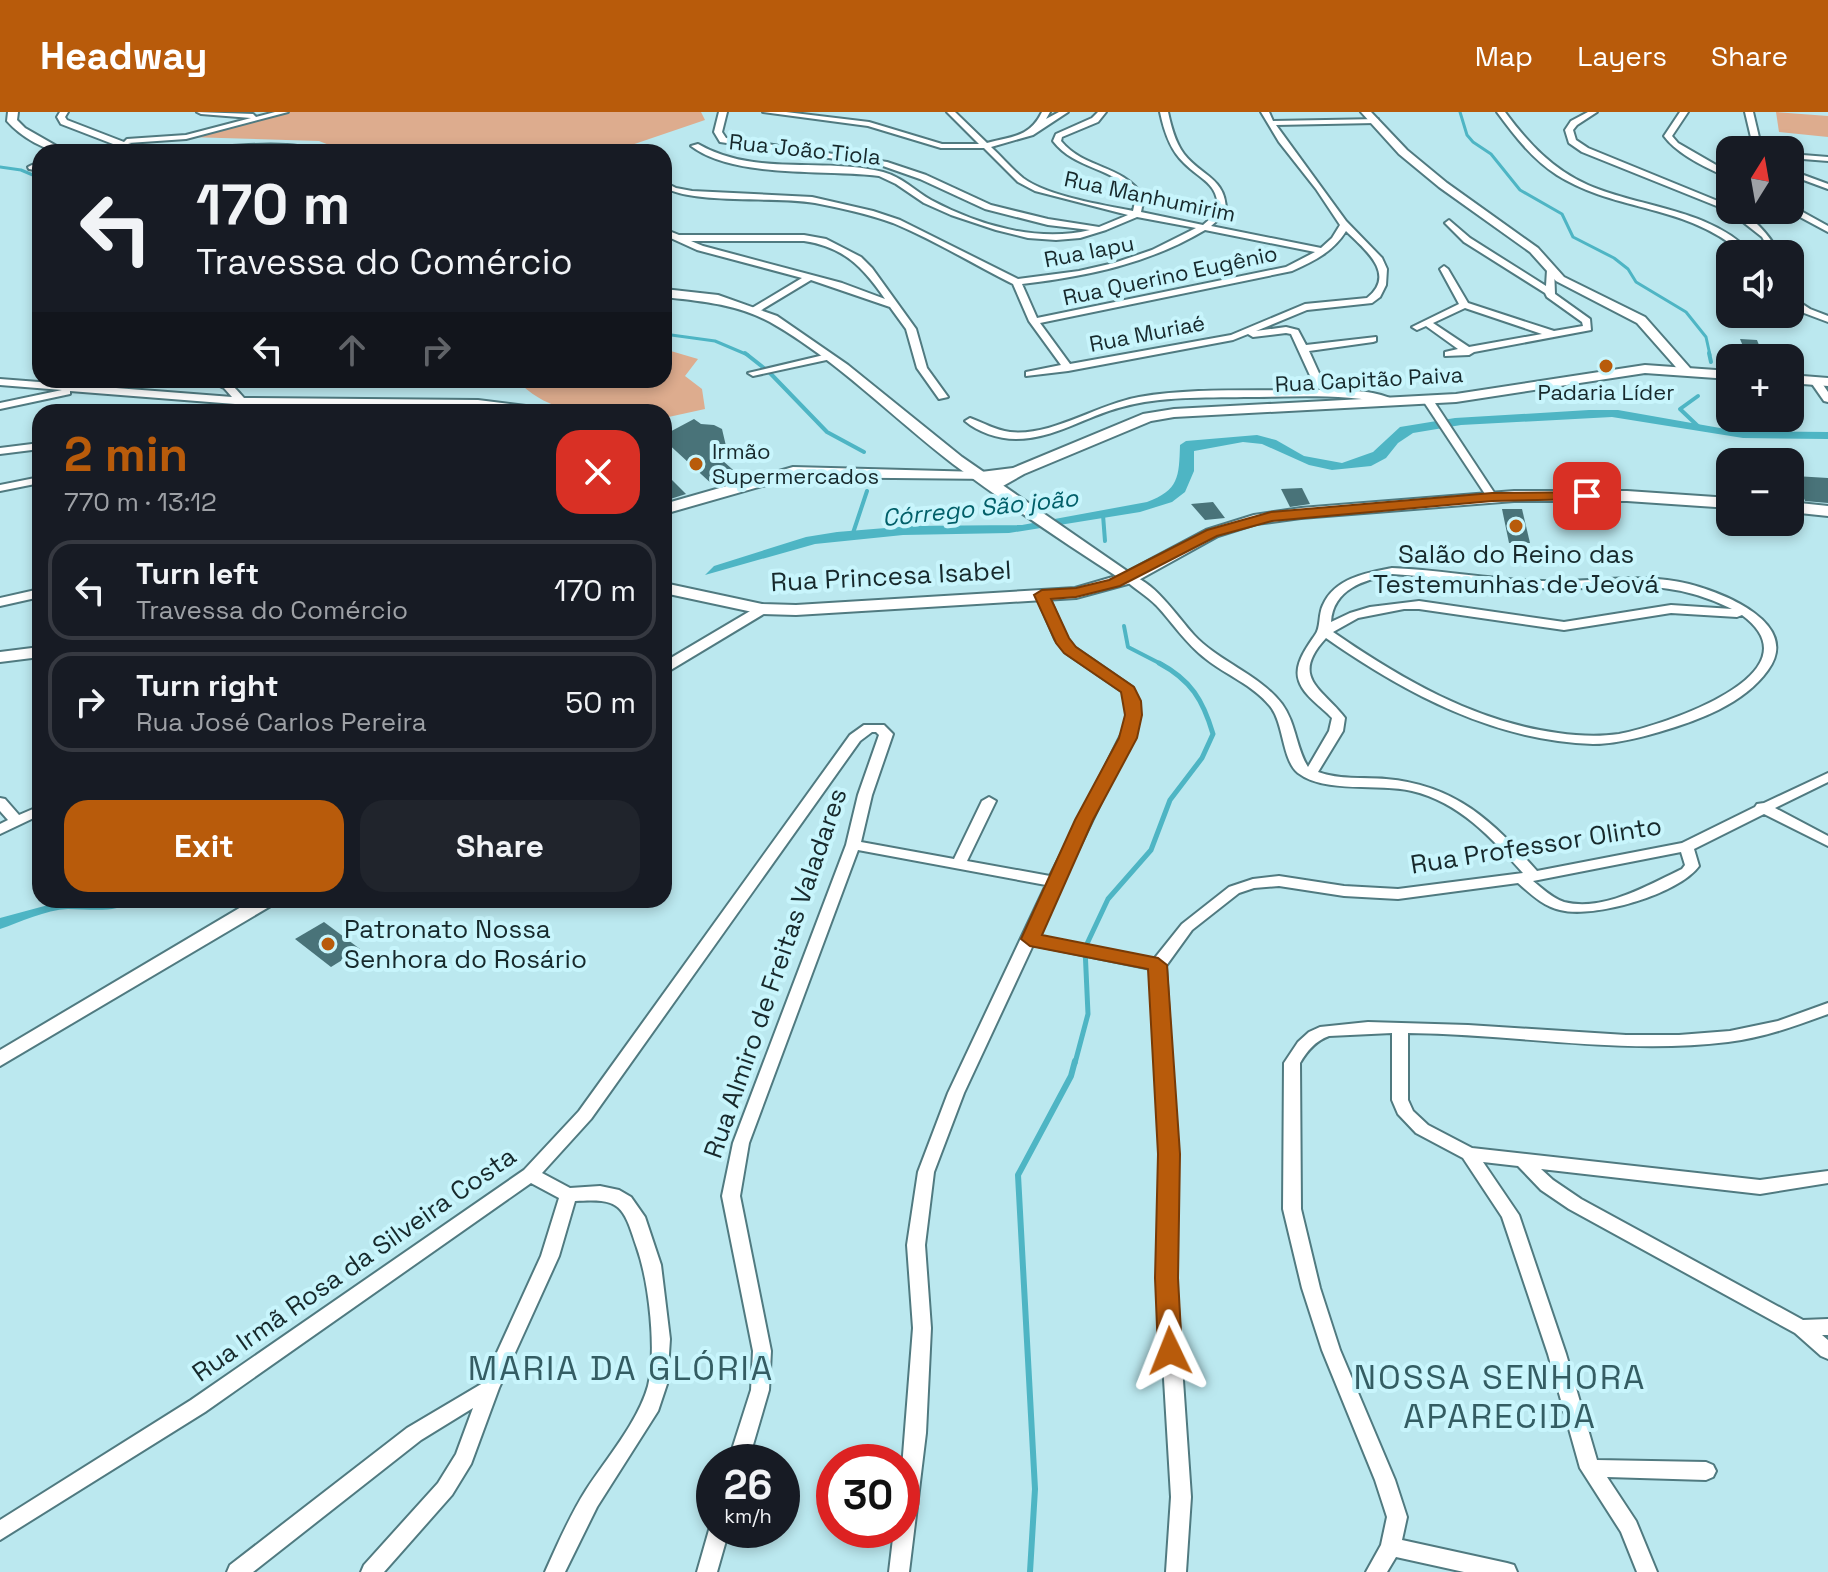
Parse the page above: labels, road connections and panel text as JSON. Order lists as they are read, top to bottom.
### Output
{
  "streets": {
    "main road": ["Rua Capitão Paiva", "Rua Princesa Isabel"],
    "street": [
      "Rua João Tiola",
      "Rua Manhumirim",
      "Rua Iapu",
      "Rua Querino Eugênio",
      "Rua Muriaé",
      "Rua Professor Olinto",
      "Rua Almiro de Freitas Valadares",
      "Rua Irmã Rosa da Silveira Costa"
    ]
  },
  "crossings": [
    ["Rua João Tiola", "Rua Manhumirim"],
    ["Rua Manhumirim", "Rua Iapu"],
    ["Rua Manhumirim", "Rua Querino Eugênio"],
    ["Rua Iapu", "Rua Muriaé"],
    ["Rua Querino Eugênio", "Rua Muriaé"],
    ["Rua Almiro de Freitas Valadares", "Rua Irmã Rosa da Silveira Costa"]
  ],
  "districts": ["MARIA DA GLÓRIA", "NOSSA SENHORA APARECIDA"],
  "water": ["Córrego São joão"],
  "places": [
    "Padaria Líder",
    "Irmão Supermercados",
    "Salão do Reino das Testemunhas de Jeová",
    "Patronato Nossa Senhora do Rosário"
  ],
  "north": "top",
  "page": {
    "header": "Headway",
    "nav": ["Map", "Layers", "Share"],
    "map_buttons": ["+", "−"],
    "turn": ["170 m", "Travessa do Comércio"],
    "heading": ["2 min", "770 m · 13:12"],
    "list": [
      {
        "name": "Turn left",
        "note": "Travessa do Comércio",
        "value": "170 m"
      },
      {
        "name": "Turn right",
        "note": "Rua José Carlos Pereira",
        "value": "50 m"
      }
    ],
    "buttons": ["Exit", "Share"],
    "speed": "26 km/h",
    "limit": "30"
  }
}
